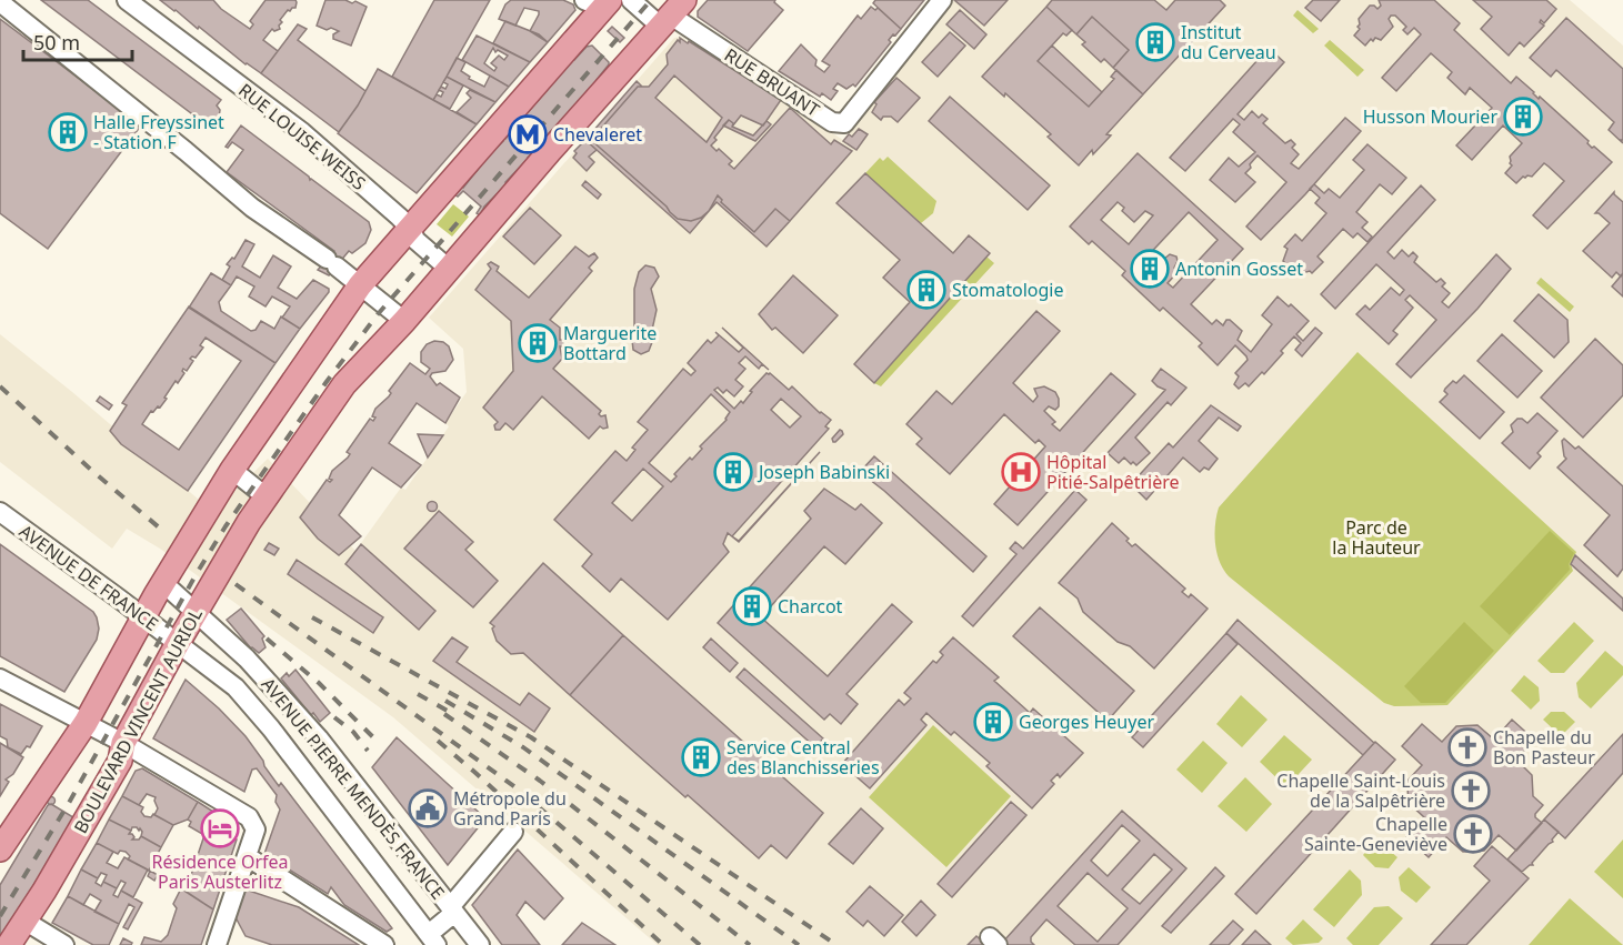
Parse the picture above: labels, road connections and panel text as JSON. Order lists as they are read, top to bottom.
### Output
{
  "streets": {
    "main road": ["BOULEVARD VINCENT AURIOL"],
    "street": [
      "RUE BRUANT",
      "RUE LOUISE WEISS",
      "AVENUE DE FRANCE",
      "AVENUE PIERRE MENDÈS FRANCE"
    ]
  },
  "crossings": [
    ["RUE BRUANT", "BOULEVARD VINCENT AURIOL"],
    ["AVENUE DE FRANCE", "BOULEVARD VINCENT AURIOL"],
    ["AVENUE DE FRANCE", "AVENUE PIERRE MENDÈS FRANCE"],
    ["BOULEVARD VINCENT AURIOL", "AVENUE PIERRE MENDÈS FRANCE"]
  ],
  "parks": ["Parc de la Hauteur"],
  "places": {
    "building": [
      "Institut du Cerveau",
      "Husson Mourier",
      "Halle Freyssinet - Station F",
      "Antonin Gosset",
      "Stomatologie",
      "Marguerite Bottard",
      "Joseph Babinski",
      "Charcot",
      "Georges Heuyer",
      "Service Central des Blanchisseries"
    ],
    "metro station": ["Chevaleret"],
    "hospital": ["Hôpital Pitié-Salpêtrière"],
    "church": ["Chapelle du Bon Pasteur", "Chapelle Saint-Louis de la Salpêtrière", "Chapelle Sainte-Geneviève"],
    "public building": ["Métropole du Grand Paris"],
    "hotel": ["Résidence Orfea Paris Austerlitz"]
  },
  "scale_bar": "50 m"
}
